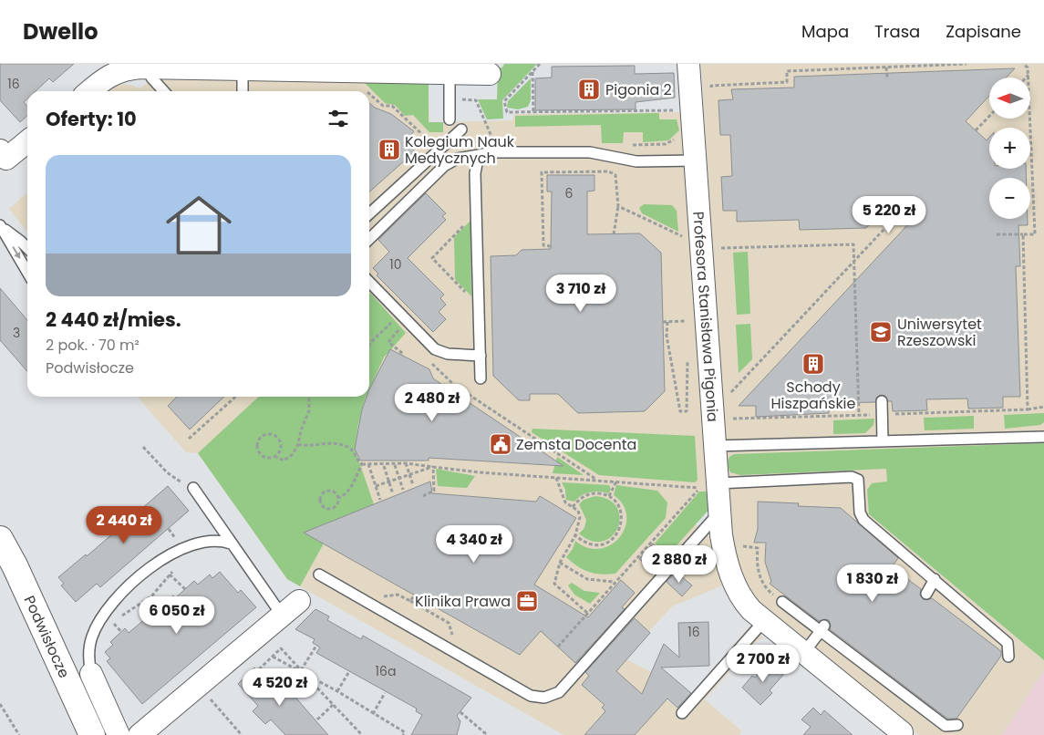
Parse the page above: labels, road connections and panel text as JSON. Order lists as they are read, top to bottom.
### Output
{
  "streets": {
    "street": ["Profesora Stanisława Pigonia", "Podwisłocze"]
  },
  "places": {
    "building": ["Pigonia 2", "Kolegium Nauk Medycznych", "Schody Hiszpańskie"],
    "school or university": ["Uniwersytet Rzeszowski"],
    "public building": ["Zemsta Docenta"],
    "office": ["Klinika Prawa"]
  },
  "house_numbers": [
    "16",
    "6",
    "10",
    "3",
    "16",
    "16a"
  ],
  "north": "left",
  "page": {
    "header": "Dwello",
    "nav": ["Mapa", "Trasa", "Zapisane"],
    "map_buttons": ["+", "−"],
    "heading": "Oferty: 10",
    "list": [
      {
        "name": "2 440 zł/mies.",
        "note": "2 pok. · 70 m² · Podwisłocze"
      }
    ],
    "price": [
      "5 220 zł",
      "3 710 zł",
      "2 480 zł",
      "2 440 zł",
      "4 340 zł",
      "2 880 zł",
      "1 830 zł",
      "6 050 zł",
      "2 700 zł",
      "4 520 zł"
    ]
  }
}
